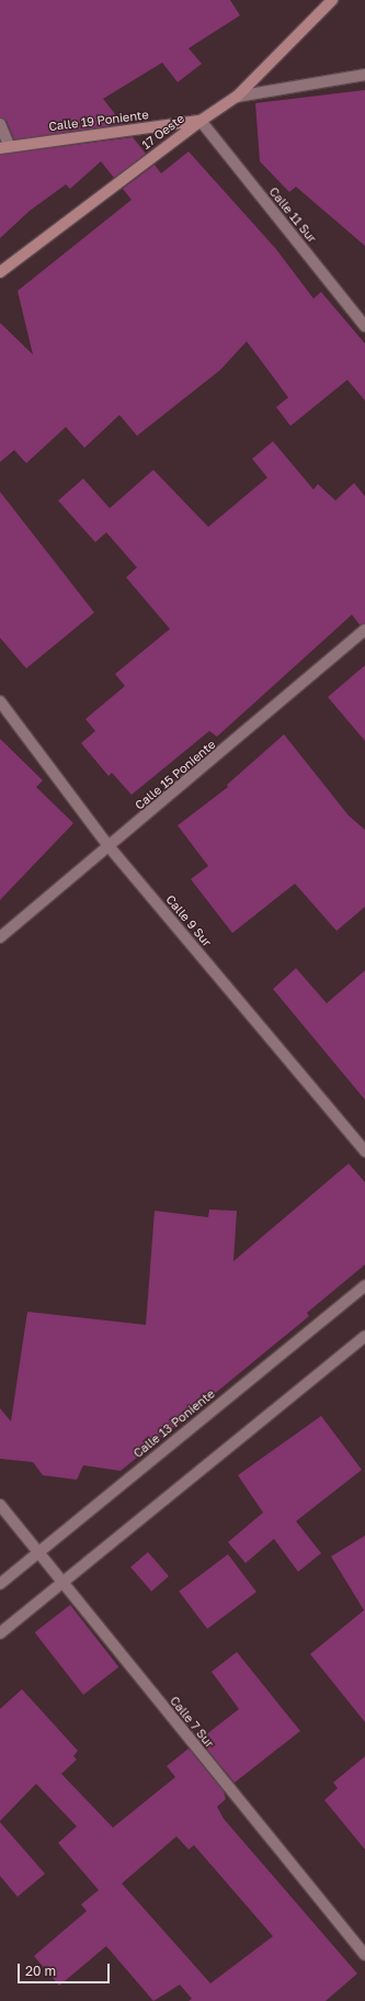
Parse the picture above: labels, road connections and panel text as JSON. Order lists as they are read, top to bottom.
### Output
{
  "streets": {
    "street": [
      "Calle 19 Poniente",
      "17 Oeste",
      "Calle 11 Sur",
      "Calle 15 Poniente",
      "Calle 9 Sur",
      "Calle 13 Poniente",
      "Calle 7 Sur"
    ]
  },
  "crossings": [
    ["Calle 19 Poniente", "17 Oeste"],
    ["Calle 19 Poniente", "Calle 11 Sur"],
    ["17 Oeste", "Calle 11 Sur"],
    ["Calle 15 Poniente", "Calle 9 Sur"],
    ["Calle 13 Poniente", "Calle 7 Sur"]
  ],
  "scale_bar": "20 m"
}
